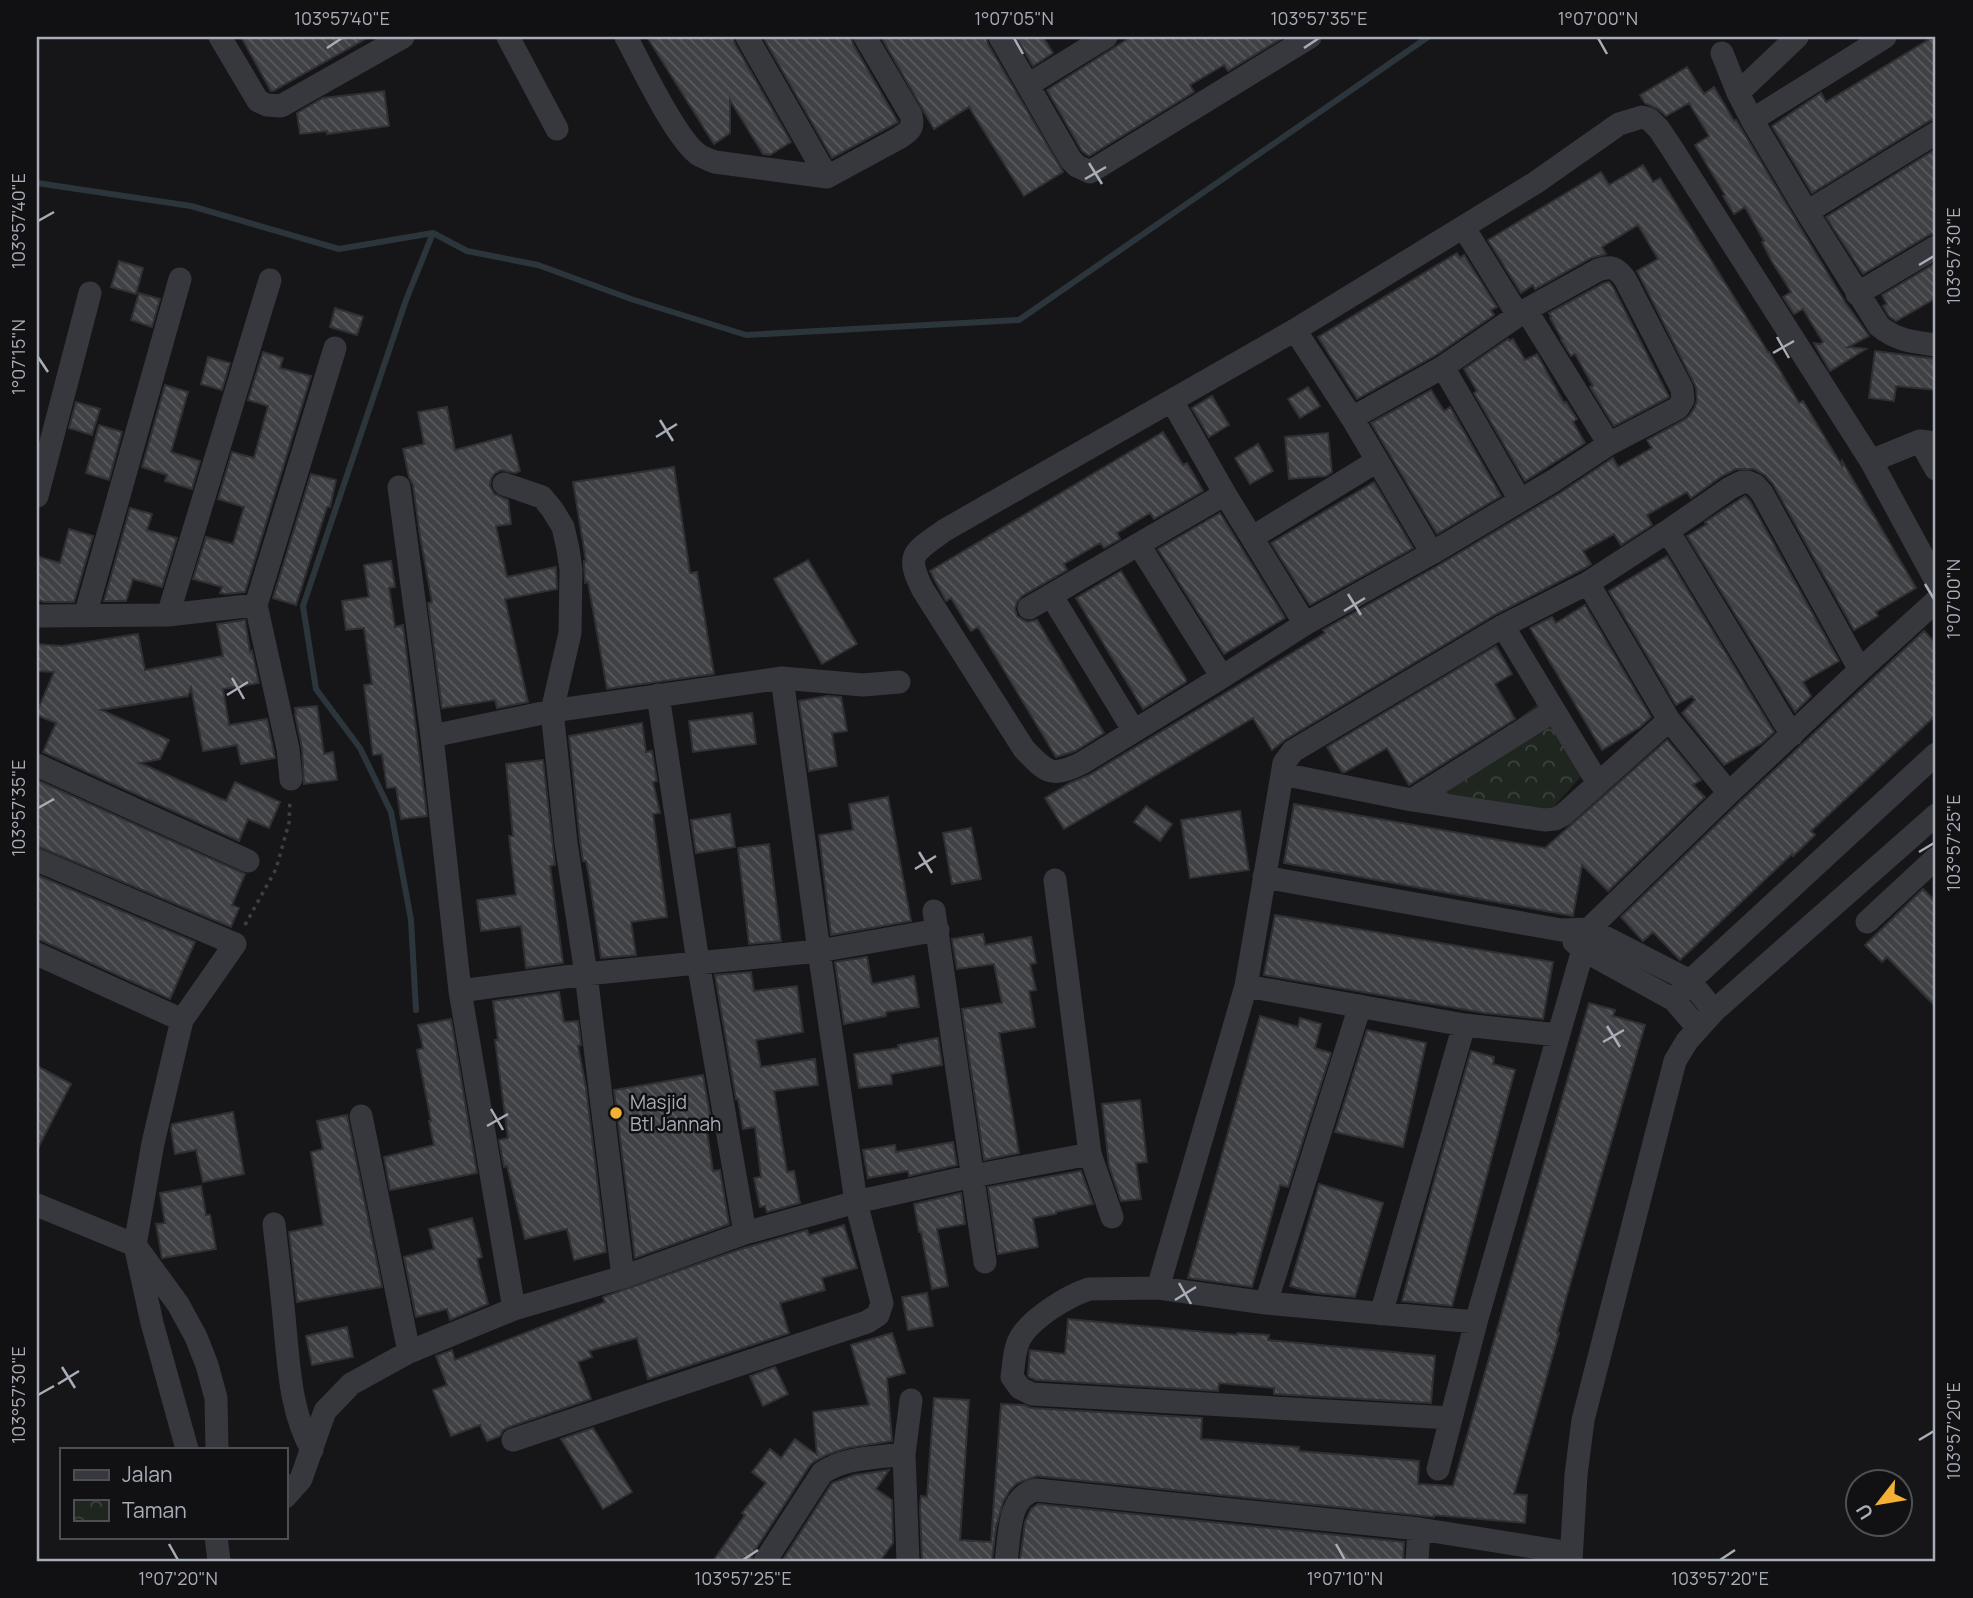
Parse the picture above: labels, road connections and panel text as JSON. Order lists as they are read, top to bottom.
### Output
{
  "places": ["Masjid Btl Jannah"],
  "legend": ["Jalan", "Taman"],
  "north": "bottom left",
  "coordinates": [
    "103°57'40\"E",
    "1°07'05\"N",
    "103°57'35\"E",
    "1°07'00\"N",
    "103°57'30\"E",
    "1°07'15\"N",
    "103°57'25\"E",
    "103°57'20\"E",
    "1°07'20\"N",
    "1°07'10\"N"
  ]
}
